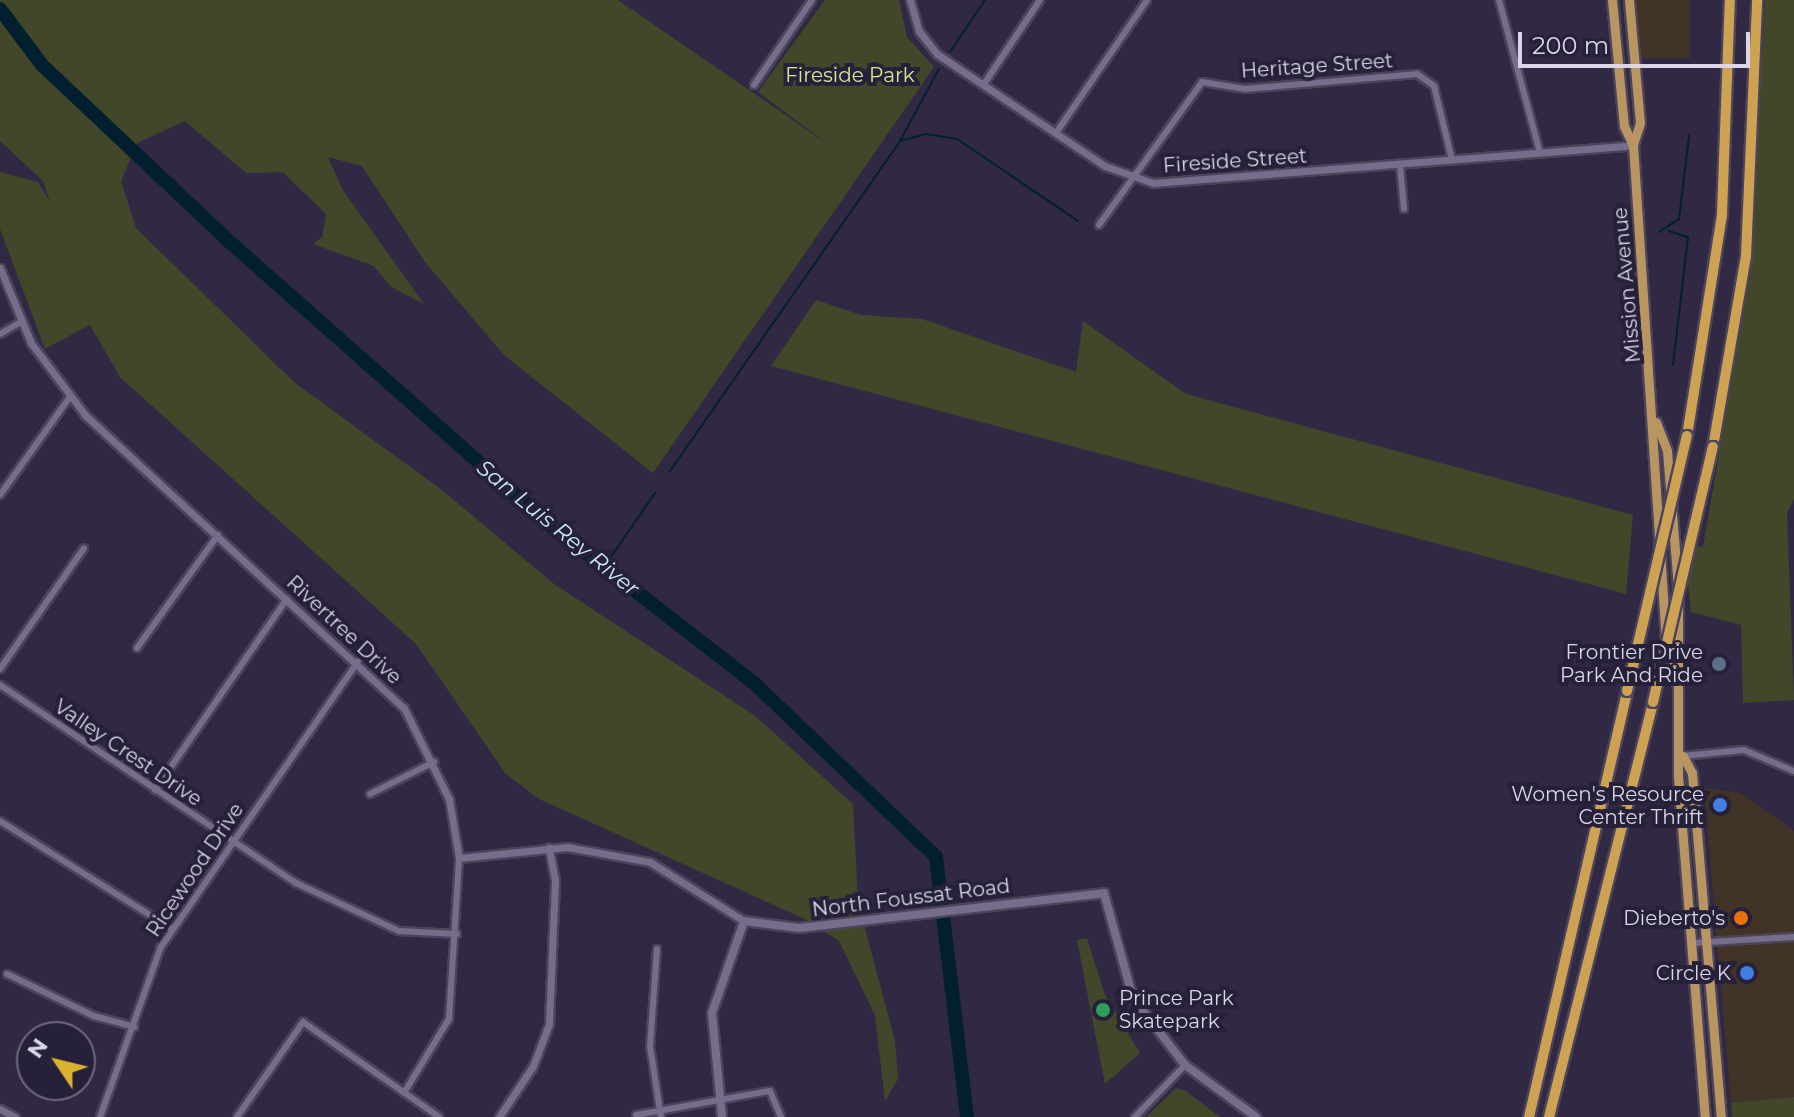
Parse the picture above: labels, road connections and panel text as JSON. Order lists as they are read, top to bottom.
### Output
{
  "streets": {
    "main road": ["Mission Avenue", "North Foussat Road"],
    "street": [
      "Heritage Street",
      "Fireside Street",
      "Rivertree Drive",
      "Valley Crest Drive",
      "Ricewood Drive"
    ]
  },
  "crossings": [
    ["Heritage Street", "Fireside Street"],
    ["Fireside Street", "Mission Avenue"],
    ["Rivertree Drive", "Valley Crest Drive"],
    ["Rivertree Drive", "Ricewood Drive"],
    ["Rivertree Drive", "North Foussat Road"],
    ["Valley Crest Drive", "Ricewood Drive"]
  ],
  "water": ["San Luis Rey River"],
  "parks": ["Fireside Park"],
  "places": [
    "Frontier Drive Park And Ride",
    "Women's Resource Center Thrift",
    "Dieberto's",
    "Circle K",
    "Prince Park Skatepark"
  ],
  "scale_bar": "200 m",
  "north": "top left"
}
